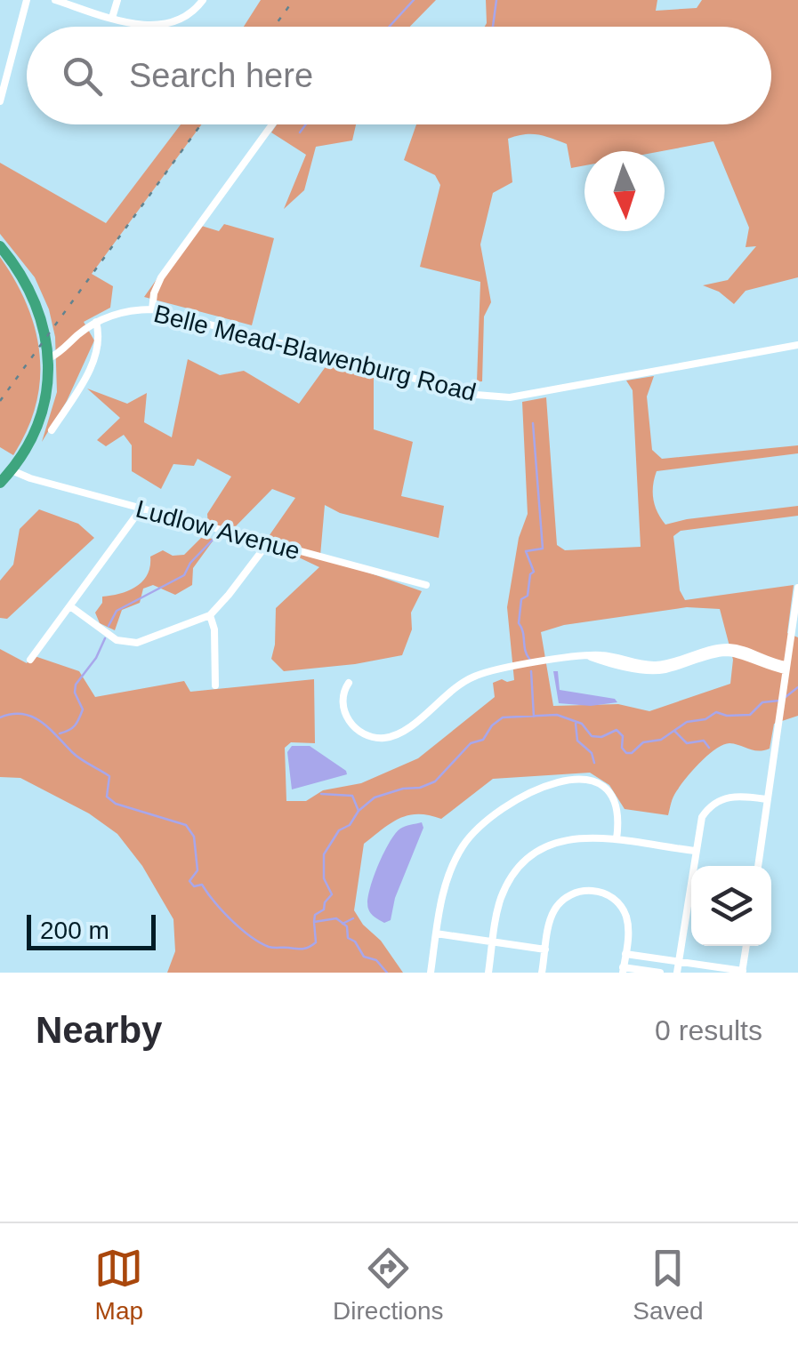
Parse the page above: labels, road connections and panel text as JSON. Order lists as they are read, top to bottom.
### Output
{
  "streets": {
    "street": ["Belle Mead-Blawenburg Road", "Ludlow Avenue"]
  },
  "scale_bar": "200 m",
  "north": "bottom",
  "page": {
    "search": "Search here",
    "scale": "200 m",
    "heading": ["Nearby", "0 results"],
    "nav": ["Map", "Directions", "Saved"]
  }
}
